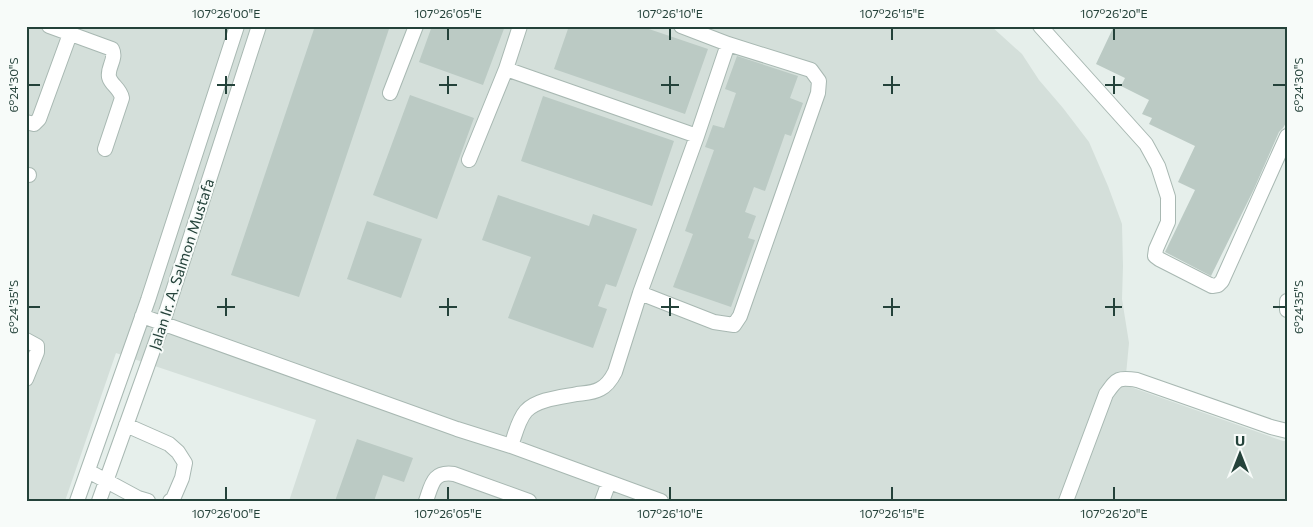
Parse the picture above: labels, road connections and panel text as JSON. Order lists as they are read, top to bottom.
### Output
{
  "streets": {
    "street": ["Jalan Ir. A. Salmon Mustafa"]
  },
  "north": "top",
  "coordinates": [
    "107°26'00\"E",
    "107°26'05\"E",
    "107°26'10\"E",
    "107°26'15\"E",
    "107°26'20\"E",
    "6°24'30\"S",
    "6°24'35\"S"
  ]
}
